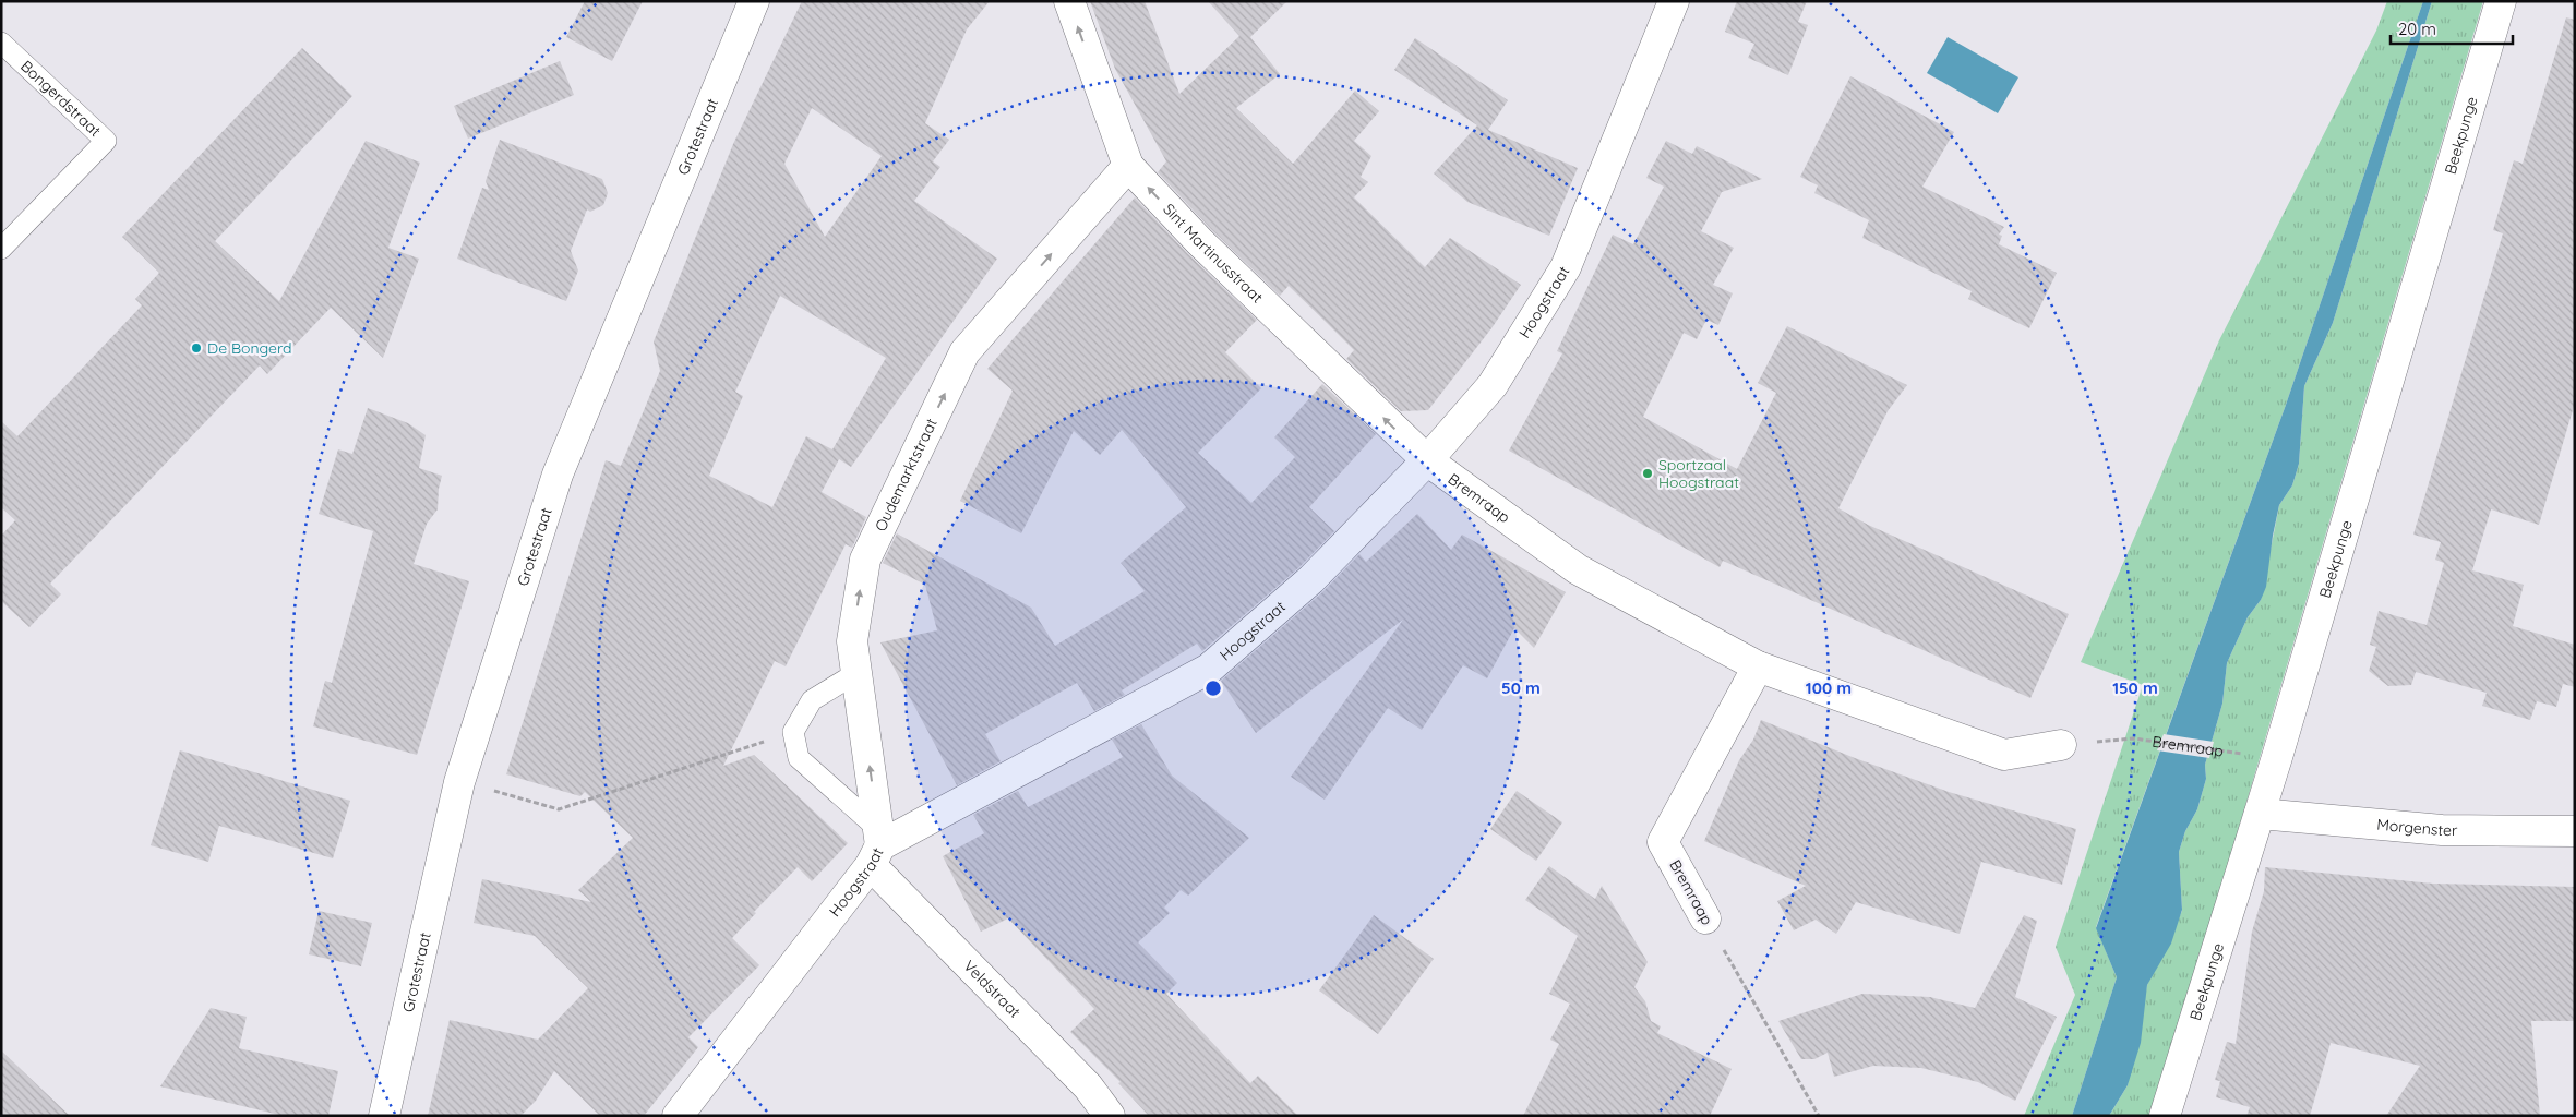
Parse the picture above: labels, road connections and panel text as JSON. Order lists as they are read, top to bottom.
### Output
{
  "streets": {
    "street": [
      "Grotestraat",
      "Beekpunge",
      "Sint Martinusstraat",
      "Hoogstraat",
      "Oudemarktstraat",
      "Bremraap",
      "Morgenster",
      "Veldstraat"
    ],
    "lane": ["Bongerdstraat"]
  },
  "crossings": [
    ["Beekpunge", "Morgenster"],
    ["Sint Martinusstraat", "Hoogstraat"],
    ["Sint Martinusstraat", "Oudemarktstraat"],
    ["Sint Martinusstraat", "Bremraap"],
    ["Hoogstraat", "Oudemarktstraat"],
    ["Hoogstraat", "Bremraap"],
    ["Hoogstraat", "Veldstraat"],
    ["Oudemarktstraat", "Veldstraat"]
  ],
  "one_way": ["Sint Martinusstraat", "Oudemarktstraat"],
  "places": ["De Bongerd", "Sportzaal Hoogstraat"],
  "scale_bar": "20 m",
  "rings": ["50 m", "100 m", "150 m"]
}
